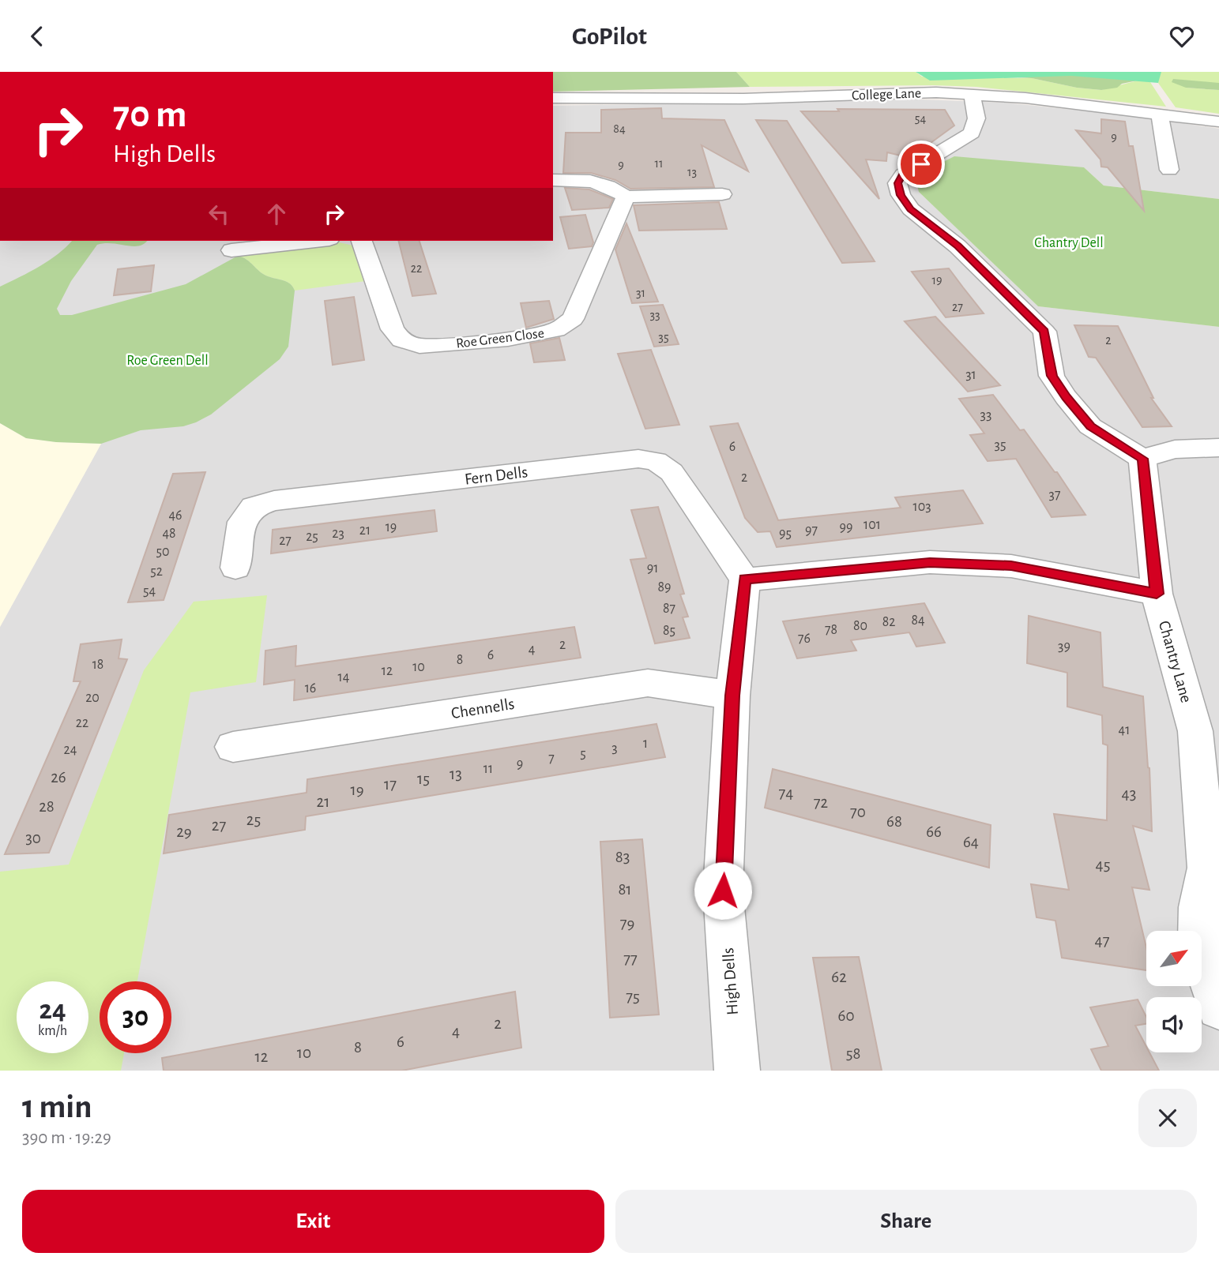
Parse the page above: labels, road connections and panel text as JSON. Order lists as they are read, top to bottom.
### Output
{
  "streets": {
    "street": [
      "College Lane",
      "Roe Green Close",
      "Fern Dells",
      "Chantry Lane",
      "Chennells",
      "High Dells"
    ]
  },
  "crossings": [
    ["Fern Dells", "High Dells"],
    ["Chennells", "High Dells"]
  ],
  "parks": ["Chantry Dell", "Roe Green Dell"],
  "house_numbers": [
    "54",
    "84",
    "9",
    "11",
    "9",
    "13",
    "22",
    "19",
    "31",
    "27",
    "33",
    "35",
    "2",
    "31",
    "33",
    "35",
    "6",
    "2",
    "37",
    "103",
    "46",
    "101",
    "19",
    "99",
    "21",
    "97",
    "48",
    "23",
    "95",
    "25",
    "27",
    "50",
    "91",
    "52",
    "89",
    "54",
    "87",
    "84",
    "82",
    "80",
    "78",
    "85",
    "76",
    "2",
    "39",
    "4",
    "6",
    "8",
    "18",
    "10",
    "12",
    "14",
    "16",
    "20",
    "22",
    "41",
    "1",
    "3",
    "24",
    "5",
    "7",
    "9",
    "11",
    "13",
    "26",
    "15",
    "17",
    "19",
    "74",
    "43",
    "21",
    "72",
    "28",
    "70",
    "25",
    "68",
    "27",
    "29",
    "66",
    "30",
    "64",
    "83",
    "45",
    "81",
    "79",
    "47",
    "77",
    "62",
    "75",
    "60",
    "2",
    "4",
    "6",
    "8",
    "10",
    "58",
    "12"
  ],
  "north": "top right",
  "page": {
    "header": "GoPilot",
    "turn": ["70 m", "High Dells"],
    "speed": "24 km/h",
    "limit": "30",
    "heading": ["1 min", "390 m · 19:29"],
    "buttons": ["Exit", "Share"]
  }
}
